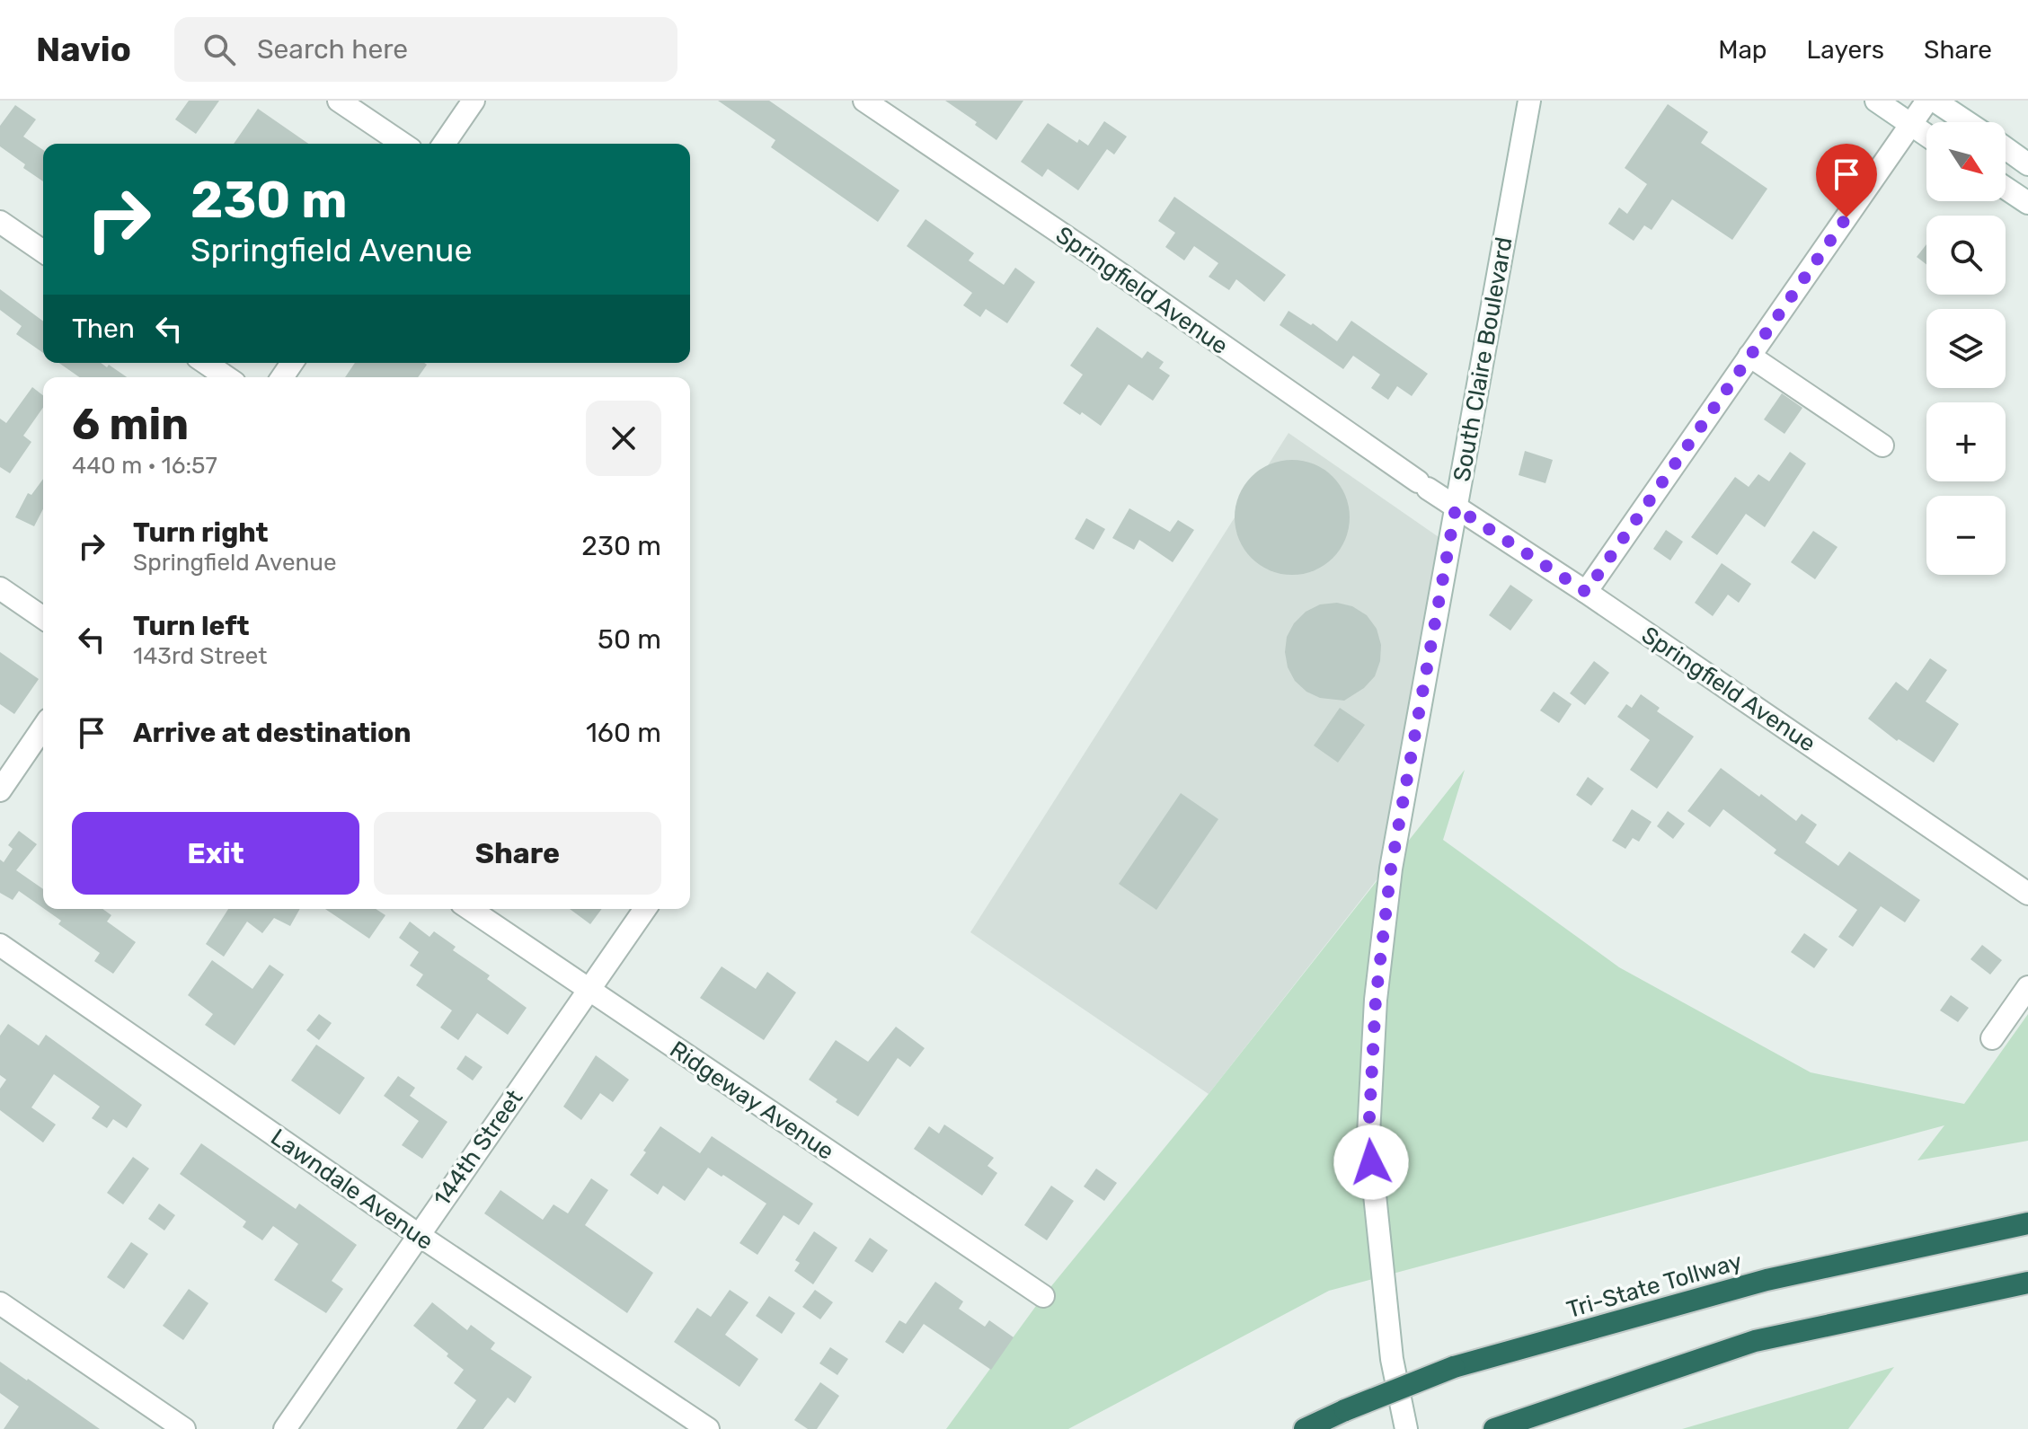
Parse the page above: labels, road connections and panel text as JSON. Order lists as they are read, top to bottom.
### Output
{
  "streets": {
    "highway": ["Tri-State Tollway"],
    "street": [
      "Springfield Avenue",
      "South Claire Boulevard",
      "Ridgeway Avenue",
      "144th Street",
      "Lawndale Avenue"
    ]
  },
  "crossings": [
    ["Springfield Avenue", "South Claire Boulevard"],
    ["Ridgeway Avenue", "144th Street"],
    ["144th Street", "Lawndale Avenue"]
  ],
  "north": "bottom right",
  "page": {
    "header": "Navio",
    "search": "Search here",
    "nav": ["Map", "Layers", "Share"],
    "map_buttons": ["+", "−"],
    "turn": ["230 m", "Springfield Avenue"],
    "then": "Then",
    "heading": ["6 min", "440 m · 16:57"],
    "list": [
      {
        "name": "Turn right",
        "note": "Springfield Avenue",
        "value": "230 m"
      },
      {
        "name": "Turn left",
        "note": "143rd Street",
        "value": "50 m"
      },
      {
        "name": "Arrive at destination",
        "value": "160 m"
      }
    ],
    "buttons": ["Exit", "Share"]
  }
}
